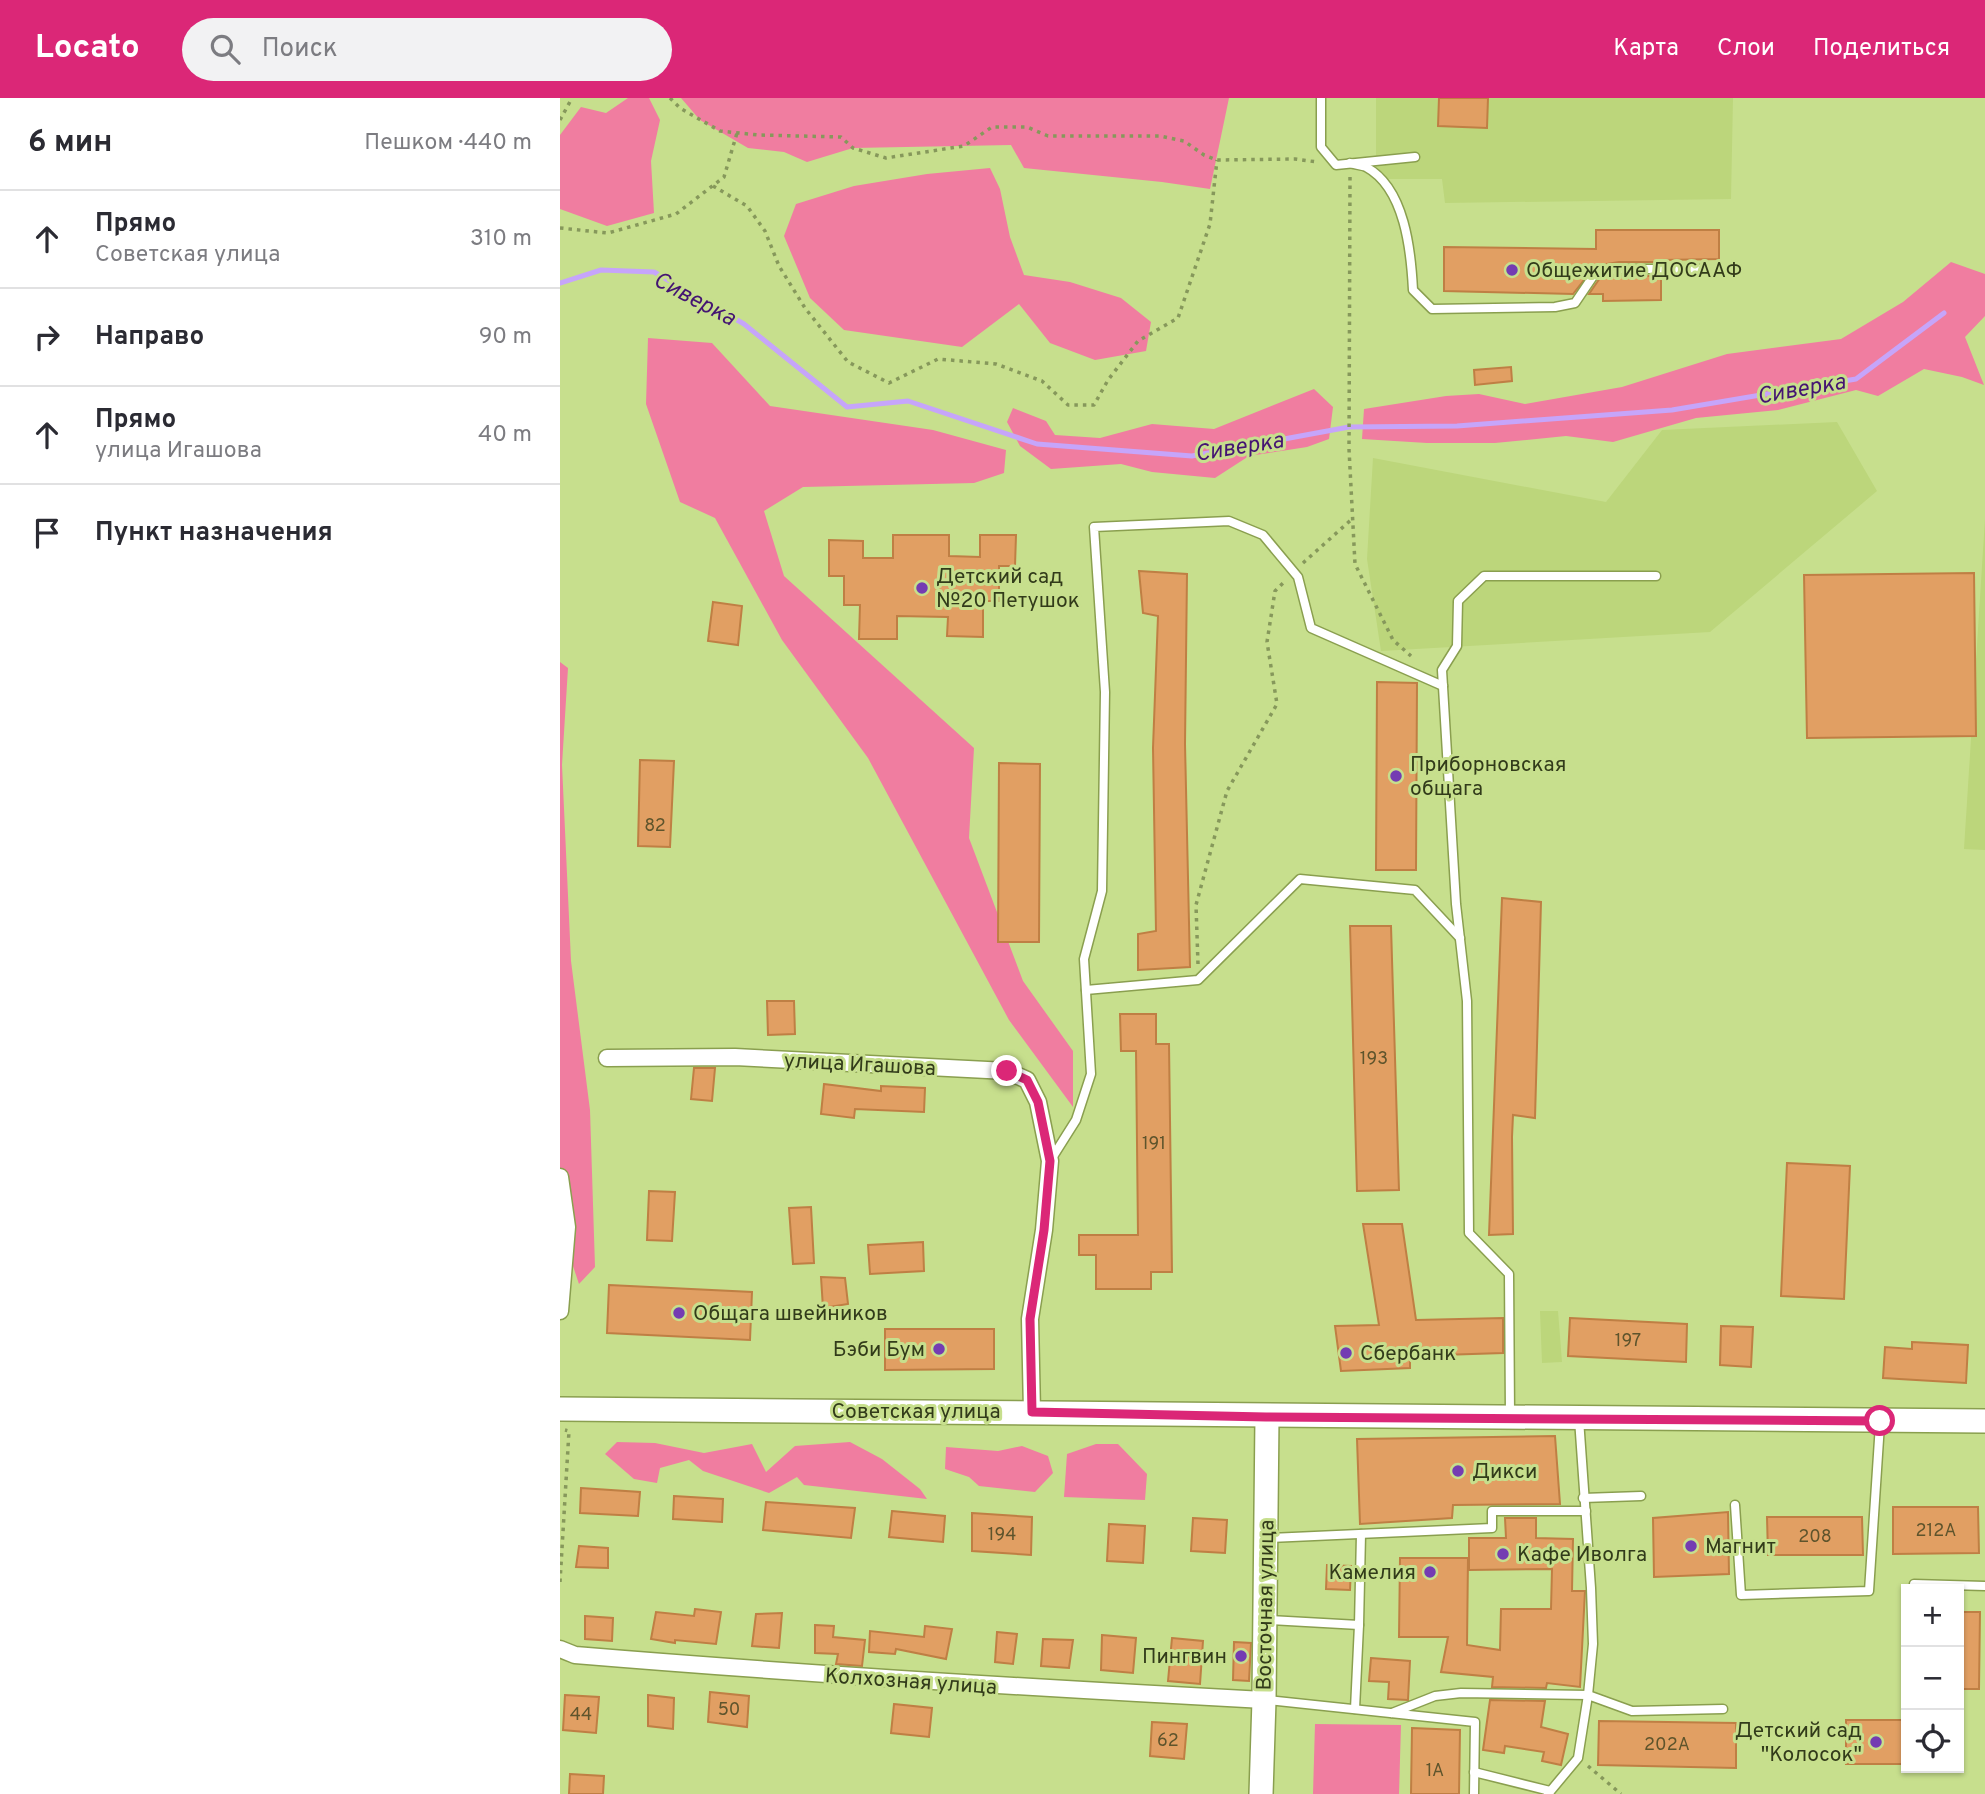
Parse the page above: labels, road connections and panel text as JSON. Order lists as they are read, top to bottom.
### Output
{
  "streets": {
    "main road": ["Советская улица", "Восточная улица"],
    "street": ["улица Игашова", "Колхозная улица"]
  },
  "crossings": [
    ["улица Игашова", "Советская улица"],
    ["Советская улица", "Восточная улица"],
    ["Восточная улица", "Колхозная улица"]
  ],
  "water": ["Сиверка"],
  "places": [
    "Общежитие ДОСААФ",
    "Детский сад №20 Петушок",
    "Приборновская общага",
    "Общага швейников",
    "Бэби Бум",
    "Сбербанк",
    "Дикси",
    "Магнит",
    "Кафе Иволга",
    "Камелия",
    "Пингвин",
    "Детский сад \"Колосок\""
  ],
  "house_numbers": [
    "82",
    "193",
    "191",
    "197",
    "212А",
    "194",
    "208",
    "50",
    "44",
    "62",
    "202А",
    "1А"
  ],
  "page": {
    "header": "Locato",
    "search": "Поиск",
    "nav": ["Карта", "Слои", "Поделиться"],
    "heading": ["6 мин", "Пешком · 440 m"],
    "list": [
      ["Прямо", "Советская улица", "310 m"],
      ["Направо", "90 m"],
      ["Прямо", "улица Игашова", "40 m"],
      "Пункт назначения"
    ],
    "map_buttons": ["+", "−"]
  }
}
